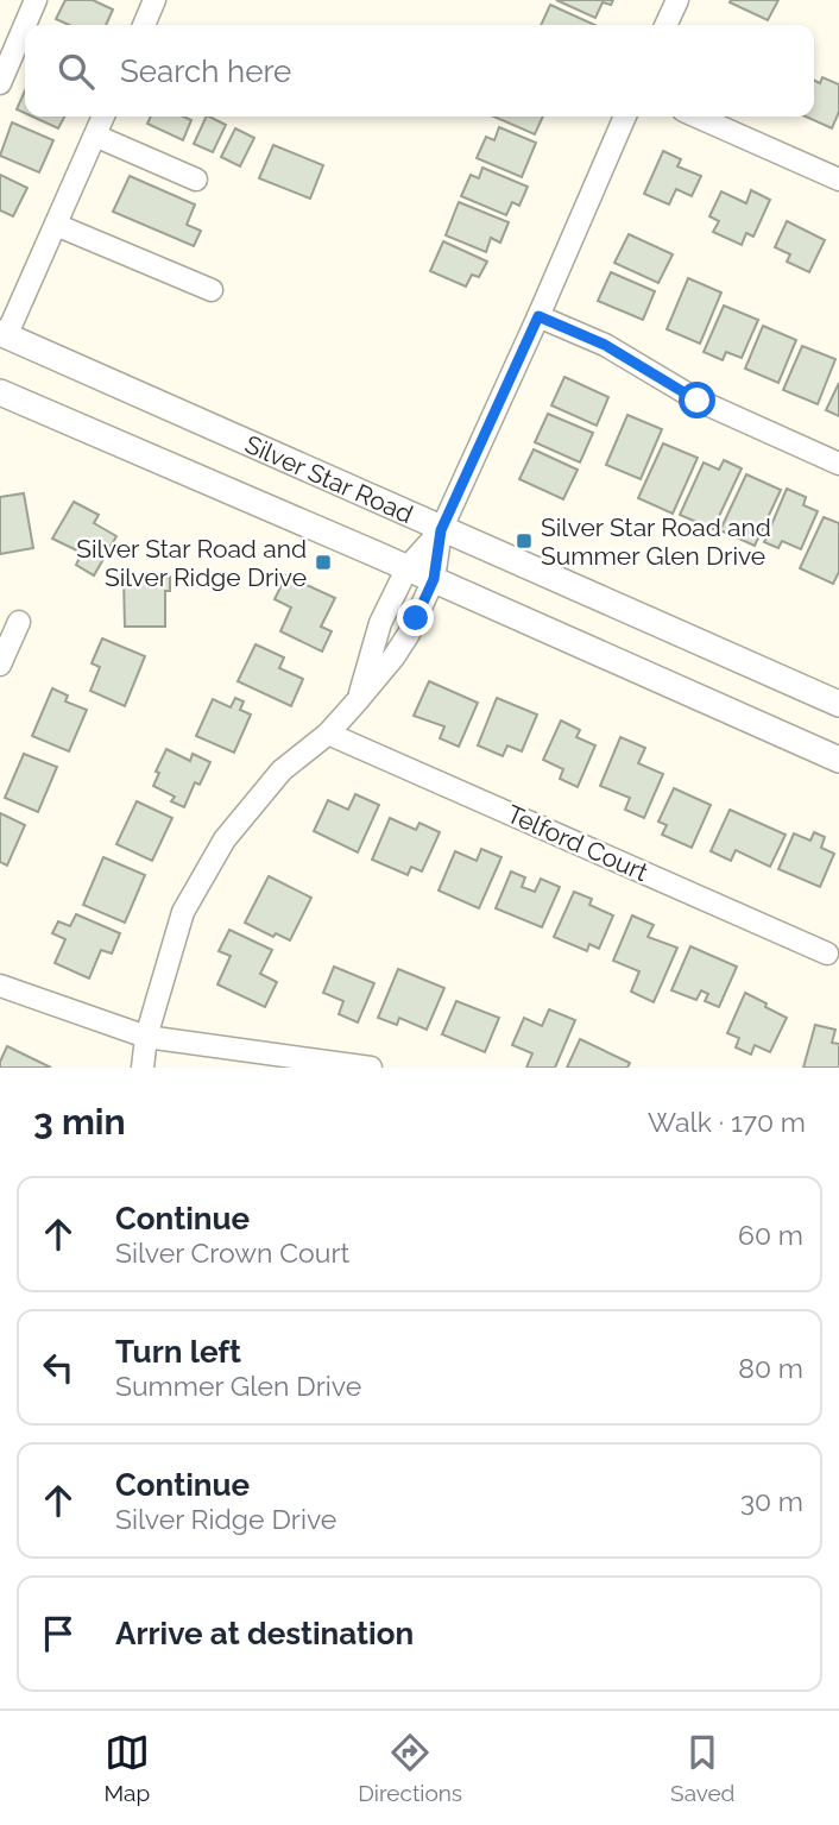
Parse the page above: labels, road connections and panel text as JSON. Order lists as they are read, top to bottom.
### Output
{
  "streets": {
    "main road": ["Silver Star Road"],
    "street": ["Telford Court"]
  },
  "places": {
    "transit": ["Silver Star Road and Summer Glen Drive", "Silver Star Road and Silver Ridge Drive"]
  },
  "page": {
    "search": "Search here",
    "heading": ["3 min", "Walk · 170 m"],
    "list": [
      ["Continue", "Silver Crown Court", "60 m"],
      ["Turn left", "Summer Glen Drive", "80 m"],
      ["Continue", "Silver Ridge Drive", "30 m"],
      "Arrive at destination"
    ],
    "nav": ["Map", "Directions", "Saved"]
  }
}
